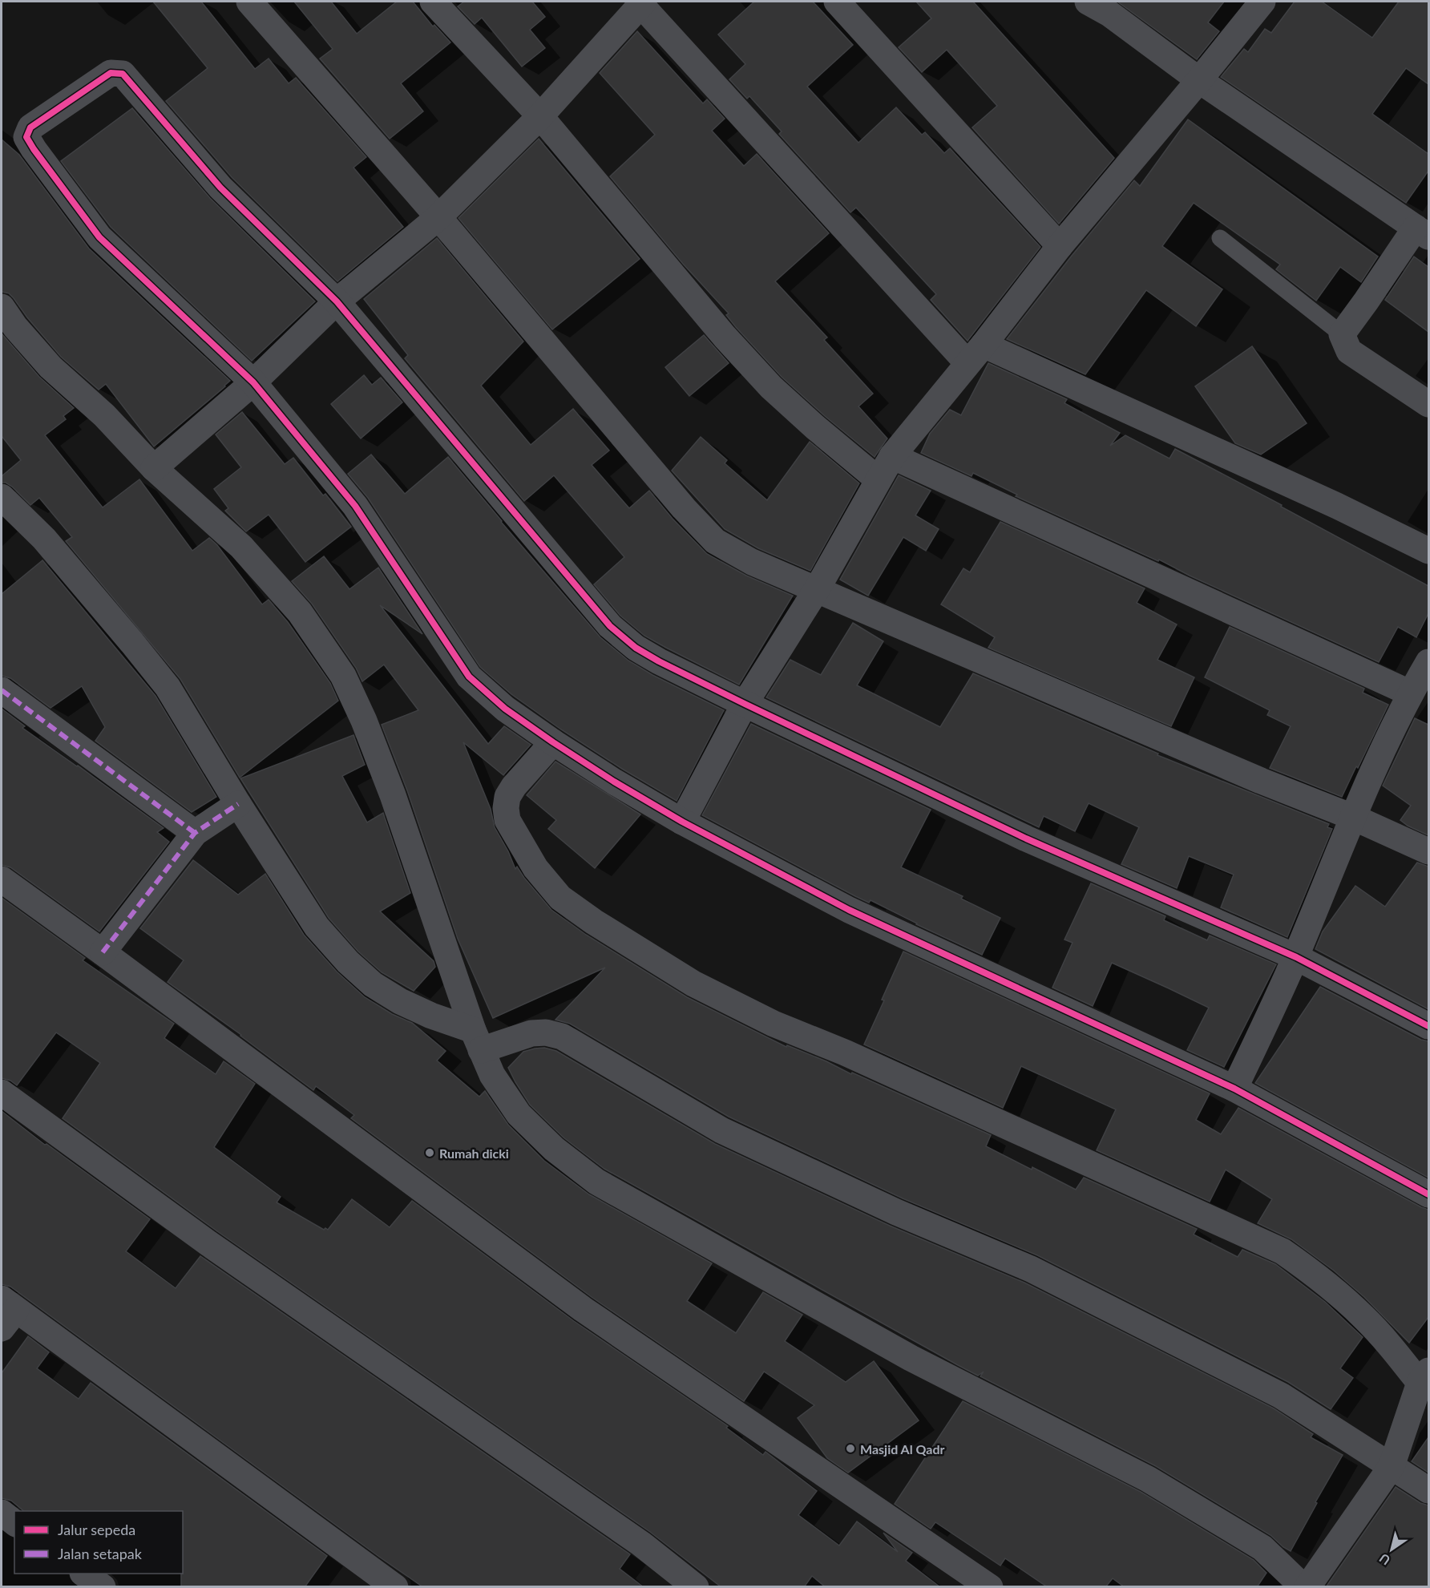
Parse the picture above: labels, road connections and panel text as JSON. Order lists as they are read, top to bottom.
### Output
{
  "places": ["Rumah dicki", "Masjid Al Qadr"],
  "legend": ["Jalur sepeda", "Jalan setapak"],
  "north": "bottom left"
}
